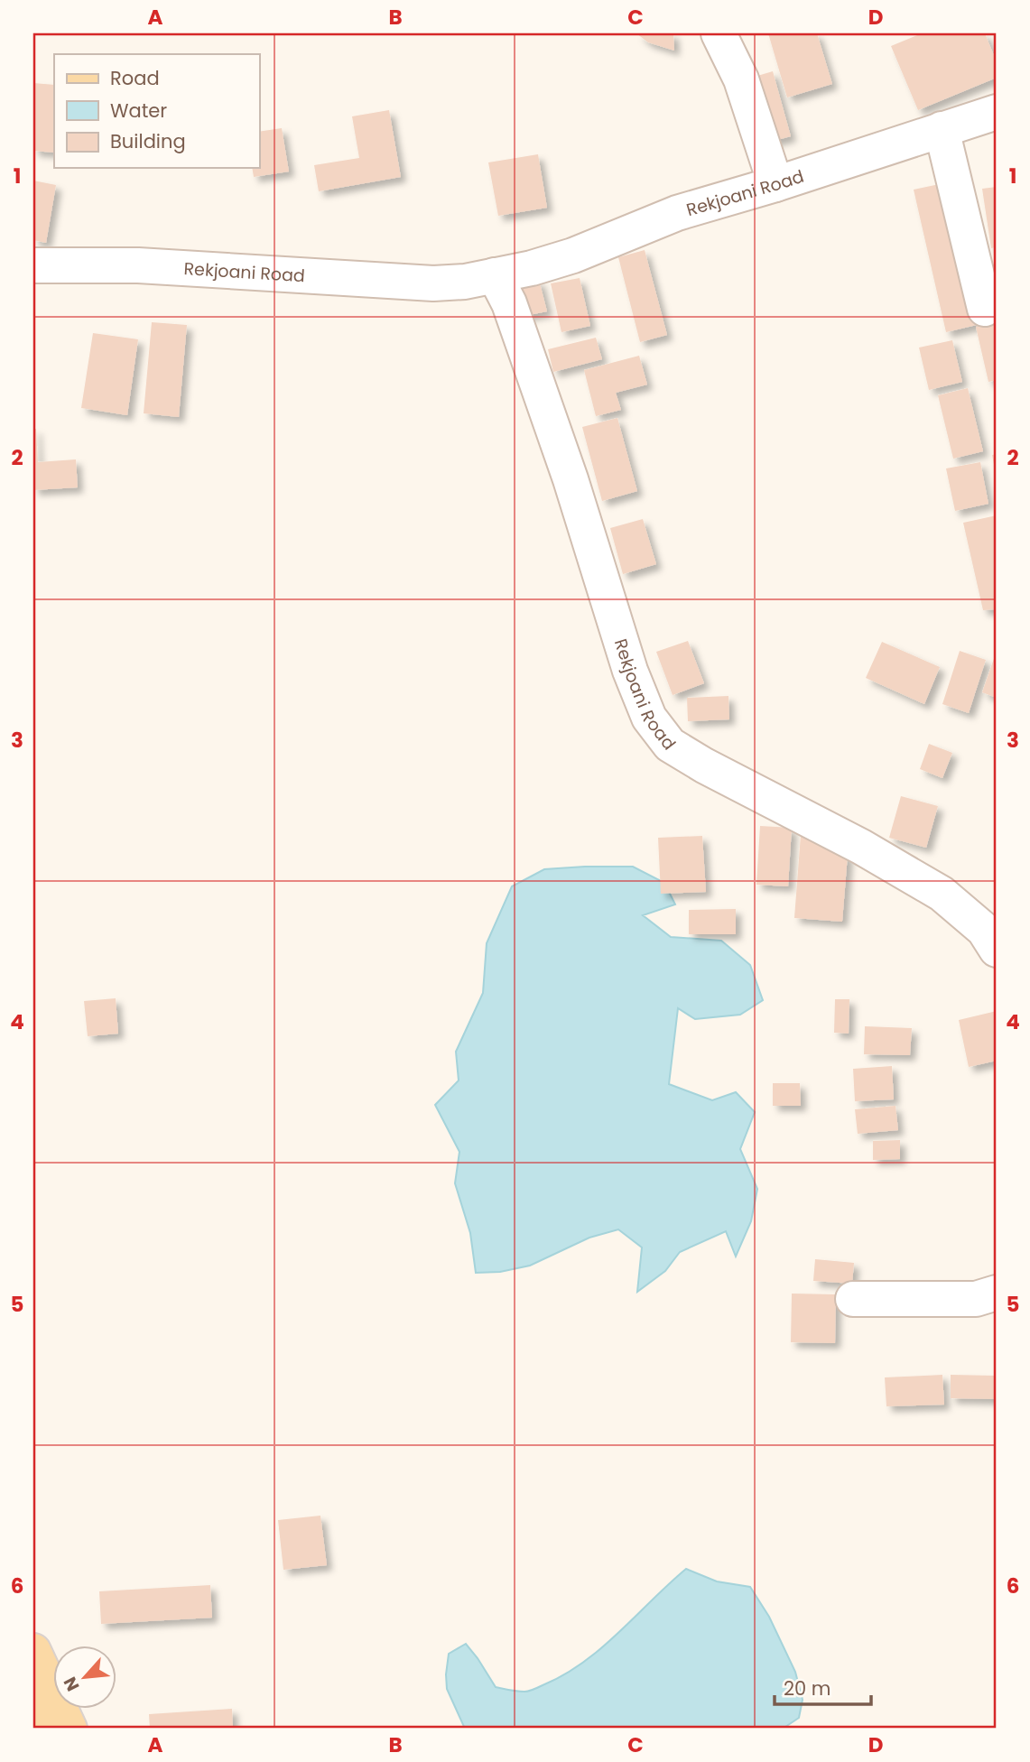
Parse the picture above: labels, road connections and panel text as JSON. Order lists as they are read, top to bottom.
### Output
{
  "streets": {
    "street": ["Rekjoani Road"]
  },
  "legend": ["Road", "Water", "Building"],
  "scale_bar": "20 m",
  "north": "bottom left",
  "grid": {
    "columns": [
      "A",
      "B",
      "C",
      "D"
    ],
    "rows": [
      "1",
      "2",
      "3",
      "4",
      "5",
      "6"
    ]
  }
}
